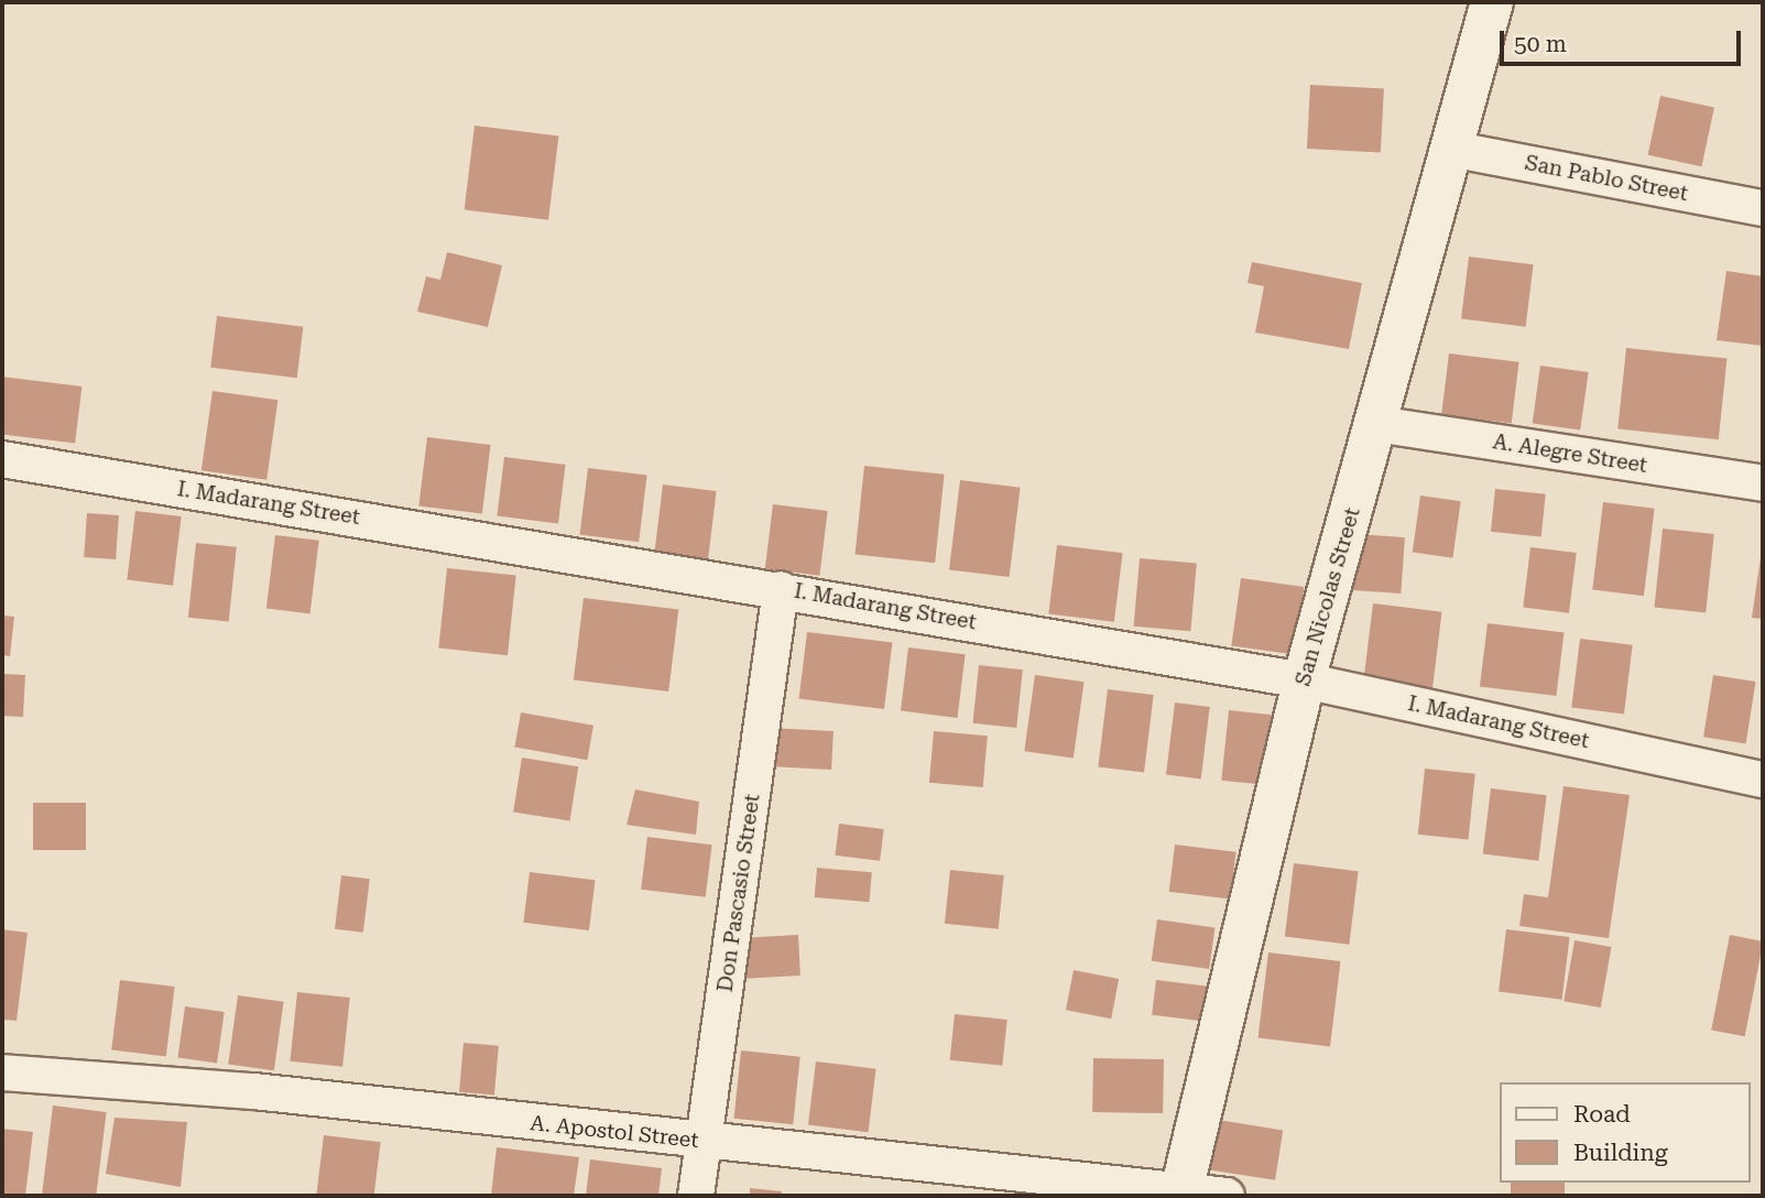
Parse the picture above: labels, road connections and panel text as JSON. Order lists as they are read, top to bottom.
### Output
{
  "streets": {
    "street": [
      "San Pablo Street",
      "A. Alegre Street",
      "I. Madarang Street",
      "San Nicolas Street",
      "Don Pascasio Street",
      "A. Apostol Street"
    ]
  },
  "crossings": [
    ["San Pablo Street", "San Nicolas Street"],
    ["A. Alegre Street", "San Nicolas Street"],
    ["I. Madarang Street", "San Nicolas Street"],
    ["I. Madarang Street", "Don Pascasio Street"],
    ["San Nicolas Street", "A. Apostol Street"],
    ["Don Pascasio Street", "A. Apostol Street"]
  ],
  "legend": ["Road", "Building"],
  "scale_bar": "50 m"
}
